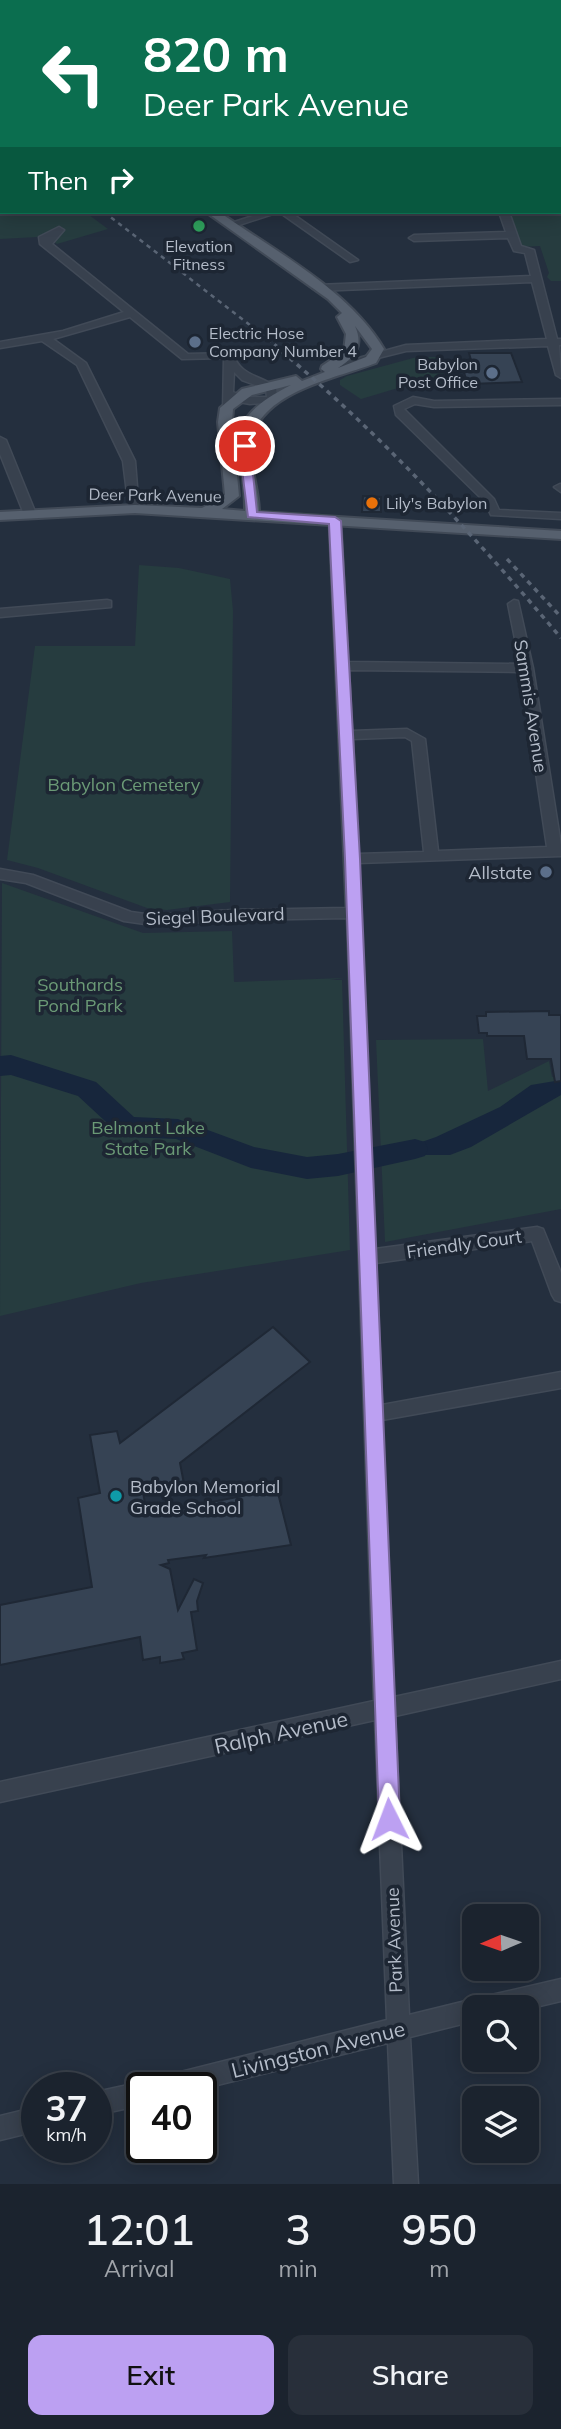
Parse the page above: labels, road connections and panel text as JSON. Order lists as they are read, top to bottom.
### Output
{
  "streets": {
    "main road": ["Deer Park Avenue"],
    "street": [
      "Sammis Avenue",
      "Siegel Boulevard",
      "Friendly Court",
      "Ralph Avenue",
      "Park Avenue",
      "Livingston Avenue"
    ]
  },
  "crossings": [
    ["Deer Park Avenue", "Park Avenue"],
    ["Siegel Boulevard", "Park Avenue"],
    ["Friendly Court", "Park Avenue"],
    ["Ralph Avenue", "Park Avenue"],
    ["Park Avenue", "Livingston Avenue"]
  ],
  "parks": ["Babylon Cemetery", "Southards Pond Park", "Belmont Lake State Park"],
  "places": [
    "Elevation Fitness",
    "Electric Hose Company Number 4",
    "Babylon Post Office",
    "Lily's Babylon",
    "Allstate",
    "Babylon Memorial Grade School"
  ],
  "north": "left",
  "page": {
    "turn": ["820 m", "Deer Park Avenue"],
    "then": "Then",
    "speed": "37 km/h",
    "limit": "40",
    "eta": [
      "12:01",
      "Arrival",
      "3",
      "min",
      "950",
      "m"
    ],
    "buttons": ["Exit", "Share"]
  }
}
